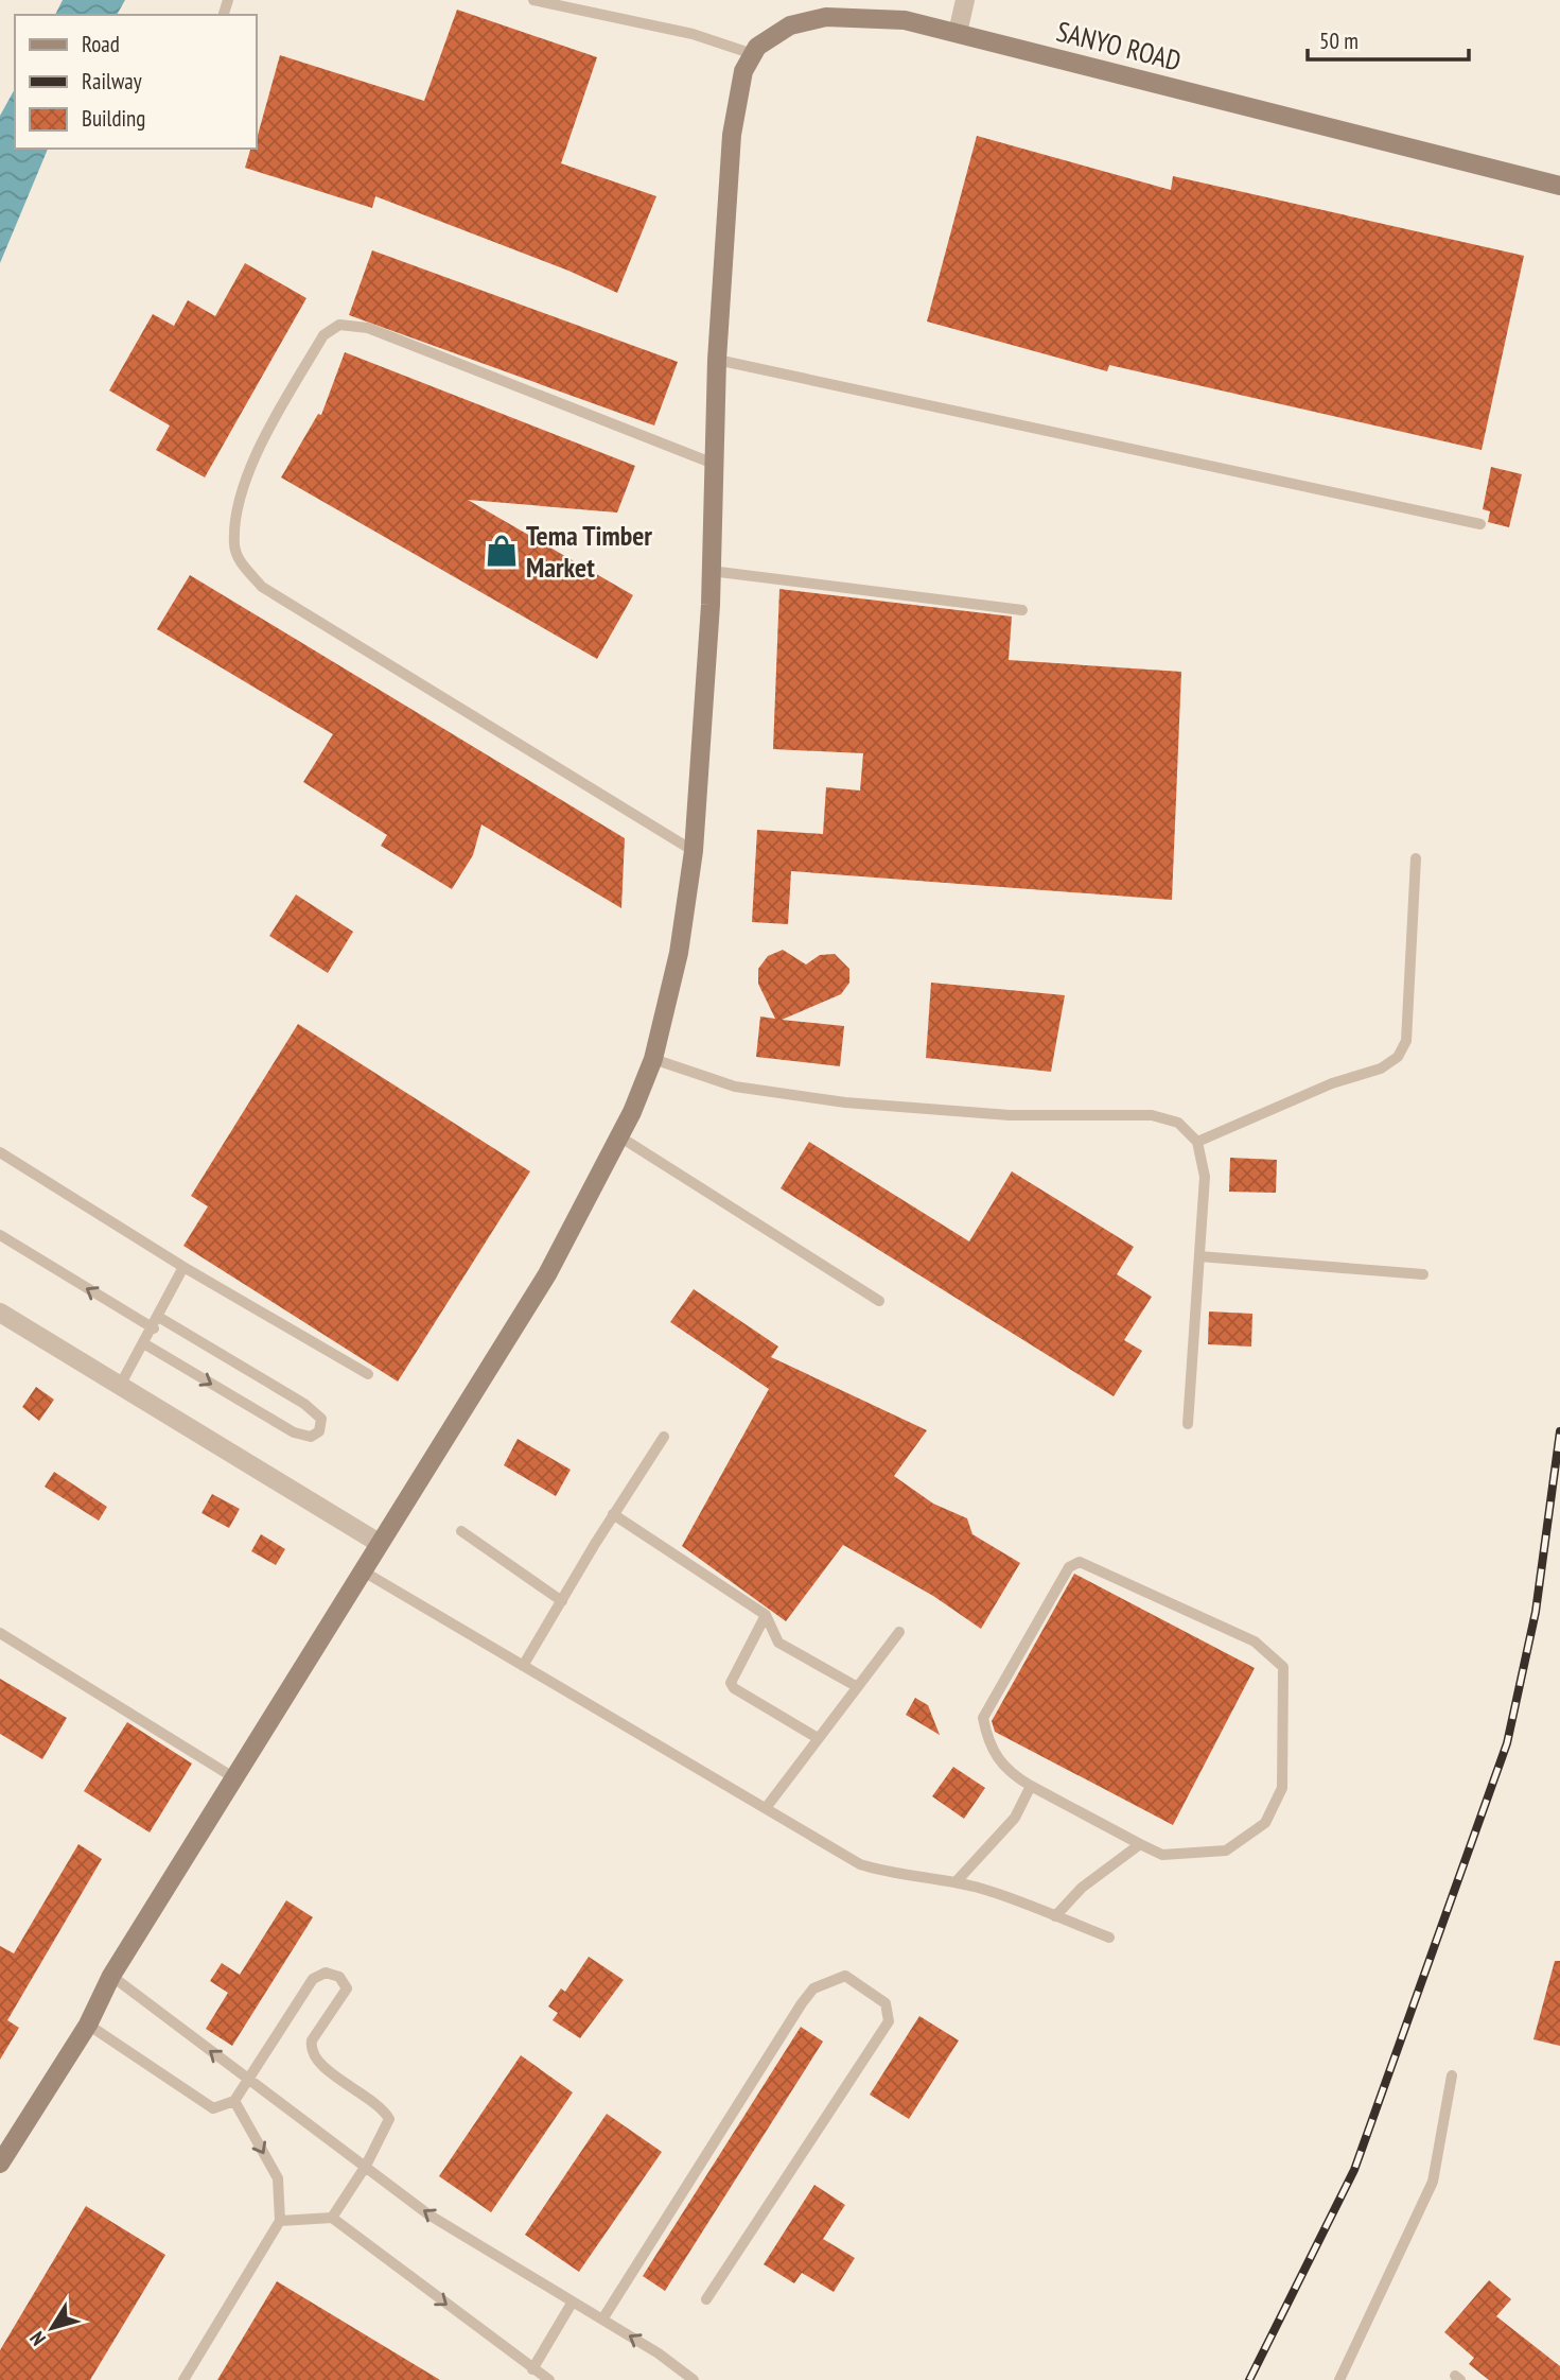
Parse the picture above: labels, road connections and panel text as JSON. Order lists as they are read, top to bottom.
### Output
{
  "streets": {
    "street": ["SANYO ROAD"]
  },
  "places": {
    "shop": ["Tema Timber Market"]
  },
  "legend": ["Road", "Railway", "Building"],
  "scale_bar": "50 m",
  "north": "bottom left"
}
